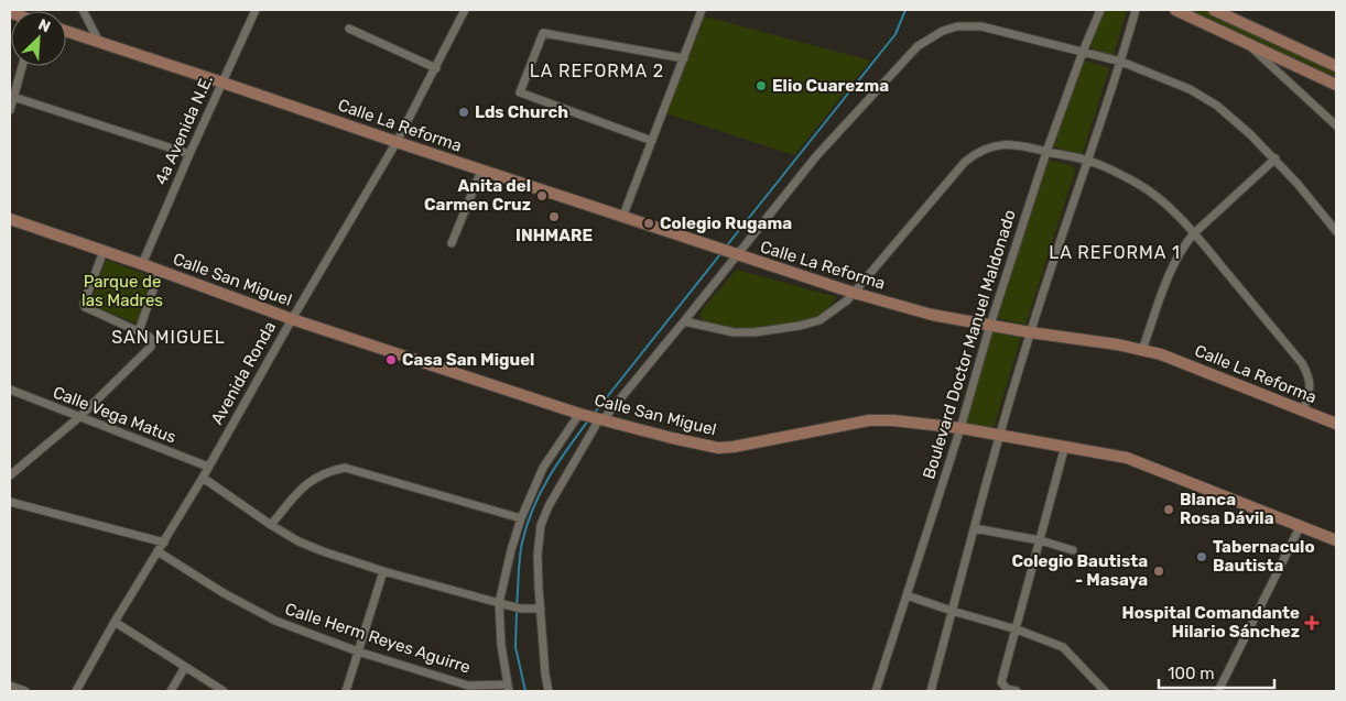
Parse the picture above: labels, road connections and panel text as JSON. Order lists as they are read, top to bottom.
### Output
{
  "streets": {
    "street": [
      "Calle La Reforma",
      "4a Avenida N.E.",
      "Calle San Miguel",
      "Boulevard Doctor Manuel Maldonado",
      "Avenida Ronda",
      "Calle Vega Matus",
      "Calle Herm Reyes Aguirre"
    ]
  },
  "crossings": [
    ["Calle La Reforma", "4a Avenida N.E."],
    ["Calle La Reforma", "Boulevard Doctor Manuel Maldonado"],
    ["Calle La Reforma", "Avenida Ronda"],
    ["4a Avenida N.E.", "Calle San Miguel"],
    ["Calle San Miguel", "Boulevard Doctor Manuel Maldonado"],
    ["Calle San Miguel", "Avenida Ronda"],
    ["Avenida Ronda", "Calle Vega Matus"],
    ["Avenida Ronda", "Calle Herm Reyes Aguirre"]
  ],
  "districts": ["LA REFORMA 2", "LA REFORMA 1", "SAN MIGUEL"],
  "parks": ["Parque de las Madres"],
  "places": {
    "other": [
      "Elio Cuarezma",
      "Lds Church",
      "Anita del Carmen Cruz",
      "INHMARE",
      "Colegio Rugama",
      "Casa San Miguel",
      "Blanca Rosa Dávila",
      "Tabernaculo Bautista",
      "Colegio Bautista - Masaya"
    ],
    "health": ["Hospital Comandante Hilario Sánchez"]
  },
  "scale_bar": "100 m",
  "north": "top right"
}
